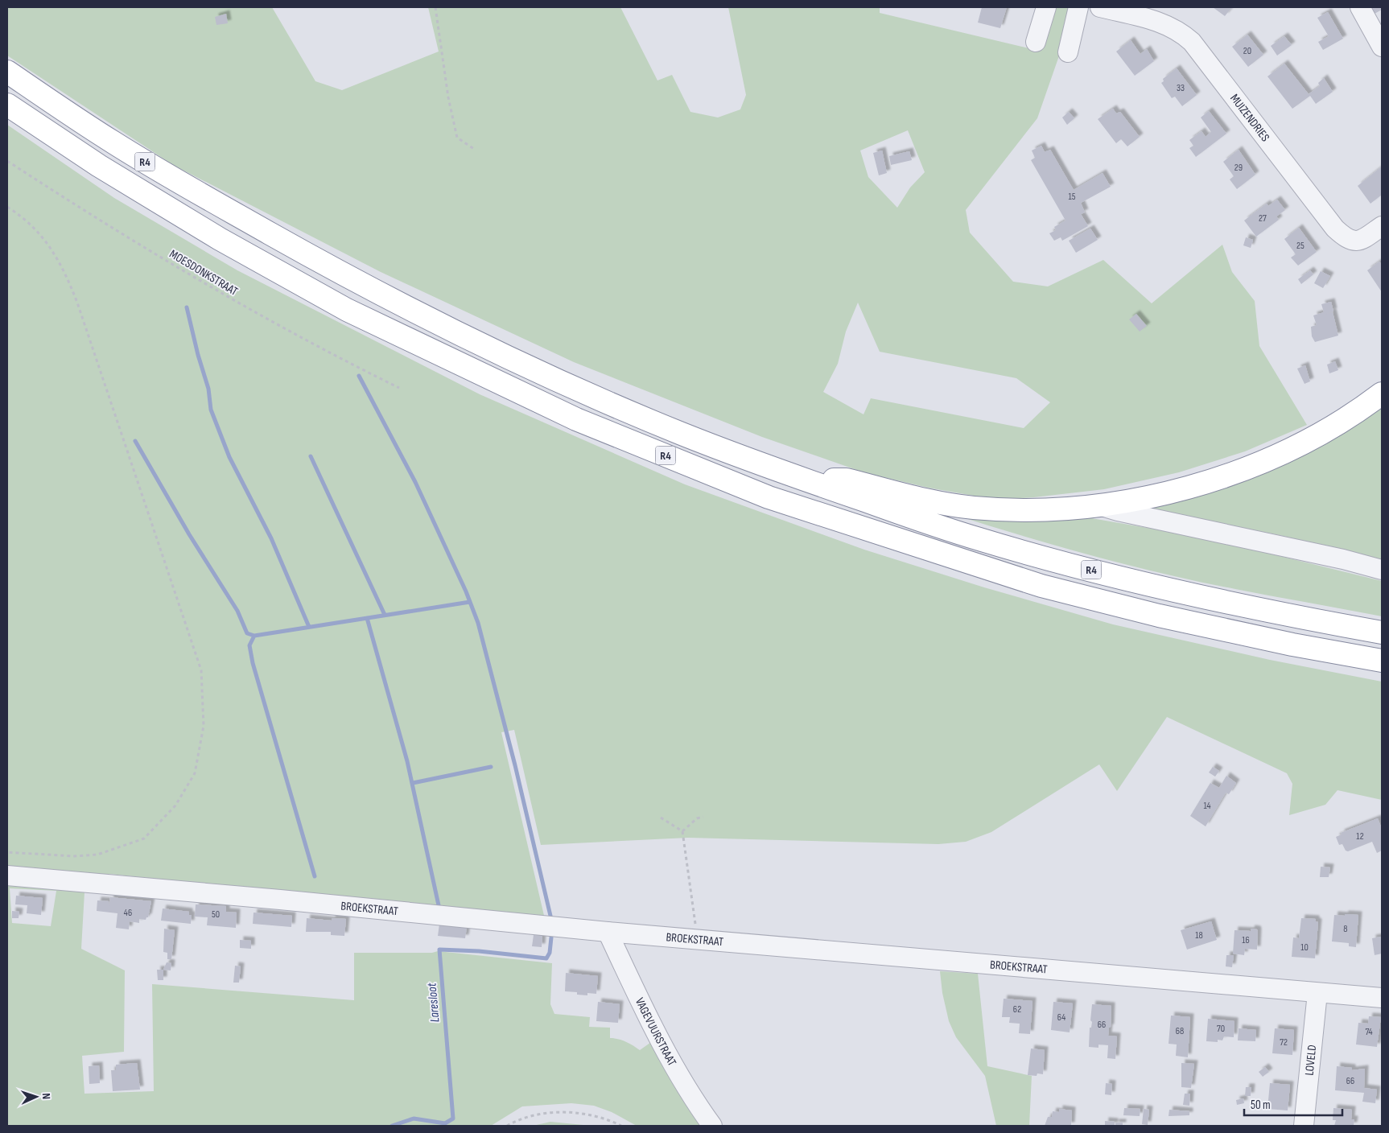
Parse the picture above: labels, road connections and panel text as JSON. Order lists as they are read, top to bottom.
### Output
{
  "streets": {
    "highway": ["R4"],
    "street": [
      "MUIZENDRIES",
      "BROEKSTRAAT",
      "VAGEVUURSTRAAT",
      "LOVELD"
    ],
    "path": ["MOESDONKSTRAAT"]
  },
  "crossings": [
    ["BROEKSTRAAT", "VAGEVUURSTRAAT"],
    ["BROEKSTRAAT", "LOVELD"]
  ],
  "water": ["Laresloot"],
  "house_numbers": [
    "20",
    "33",
    "29",
    "15",
    "27",
    "25",
    "14",
    "12",
    "46",
    "50",
    "8",
    "18",
    "16",
    "10",
    "62",
    "64",
    "66",
    "70",
    "68",
    "74",
    "72",
    "66"
  ],
  "scale_bar": "50 m",
  "north": "right"
}
